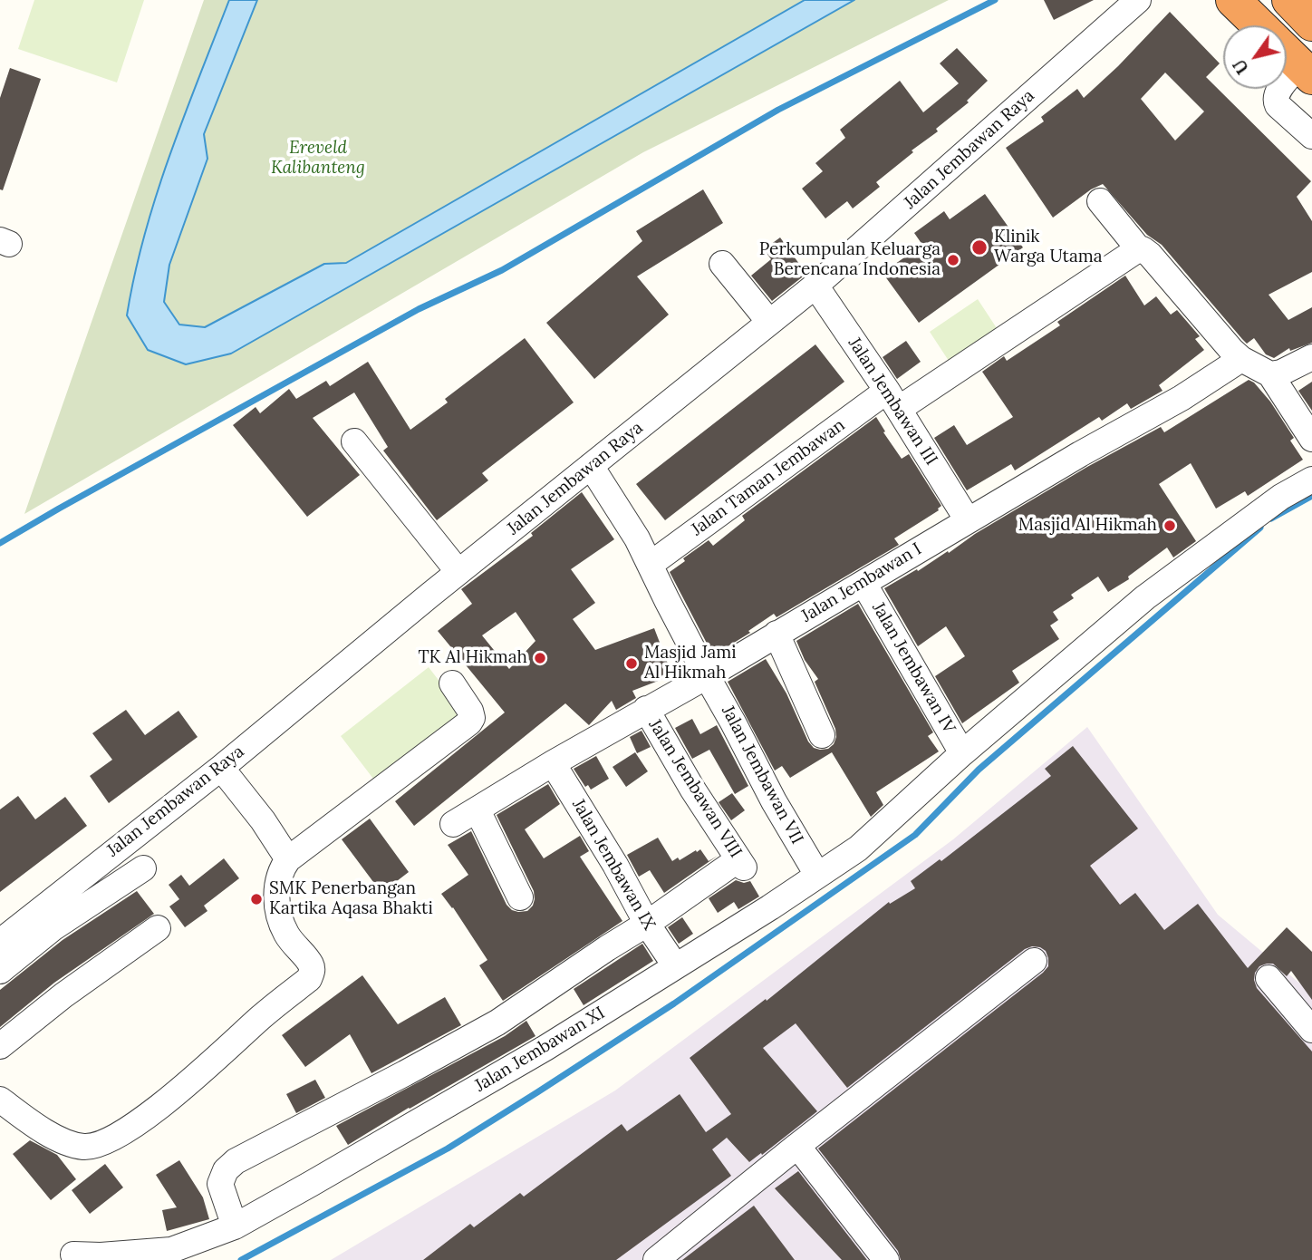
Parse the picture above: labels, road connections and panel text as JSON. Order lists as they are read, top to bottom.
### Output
{
  "streets": {
    "street": [
      "Jalan Jembawan Raya",
      "Jalan Jembawan III",
      "Jalan Taman Jembawan",
      "Jalan Jembawan I",
      "Jalan Jembawan IV",
      "Jalan Jembawan VII",
      "Jalan Jembawan VIII",
      "Jalan Jembawan IX",
      "Jalan Jembawan XI"
    ]
  },
  "crossings": [
    ["Jalan Jembawan Raya", "Jalan Jembawan III"],
    ["Jalan Jembawan Raya", "Jalan Jembawan VII"],
    ["Jalan Jembawan III", "Jalan Taman Jembawan"],
    ["Jalan Jembawan III", "Jalan Jembawan I"],
    ["Jalan Taman Jembawan", "Jalan Jembawan VII"],
    ["Jalan Jembawan I", "Jalan Jembawan IV"],
    ["Jalan Jembawan I", "Jalan Jembawan VII"],
    ["Jalan Jembawan I", "Jalan Jembawan VIII"],
    ["Jalan Jembawan I", "Jalan Jembawan IX"],
    ["Jalan Jembawan IV", "Jalan Jembawan XI"],
    ["Jalan Jembawan VII", "Jalan Jembawan XI"],
    ["Jalan Jembawan VIII", "Jalan Jembawan IX"],
    ["Jalan Jembawan IX", "Jalan Jembawan XI"]
  ],
  "parks": ["Ereveld Kalibanteng"],
  "places": [
    "Klinik Warga Utama",
    "Perkumpulan Keluarga Berencana Indonesia",
    "Masjid Al Hikmah",
    "TK Al Hikmah",
    "Masjid Jami Al Hikmah",
    "SMK Penerbangan Kartika Aqasa Bhakti"
  ],
  "north": "bottom left"
}
